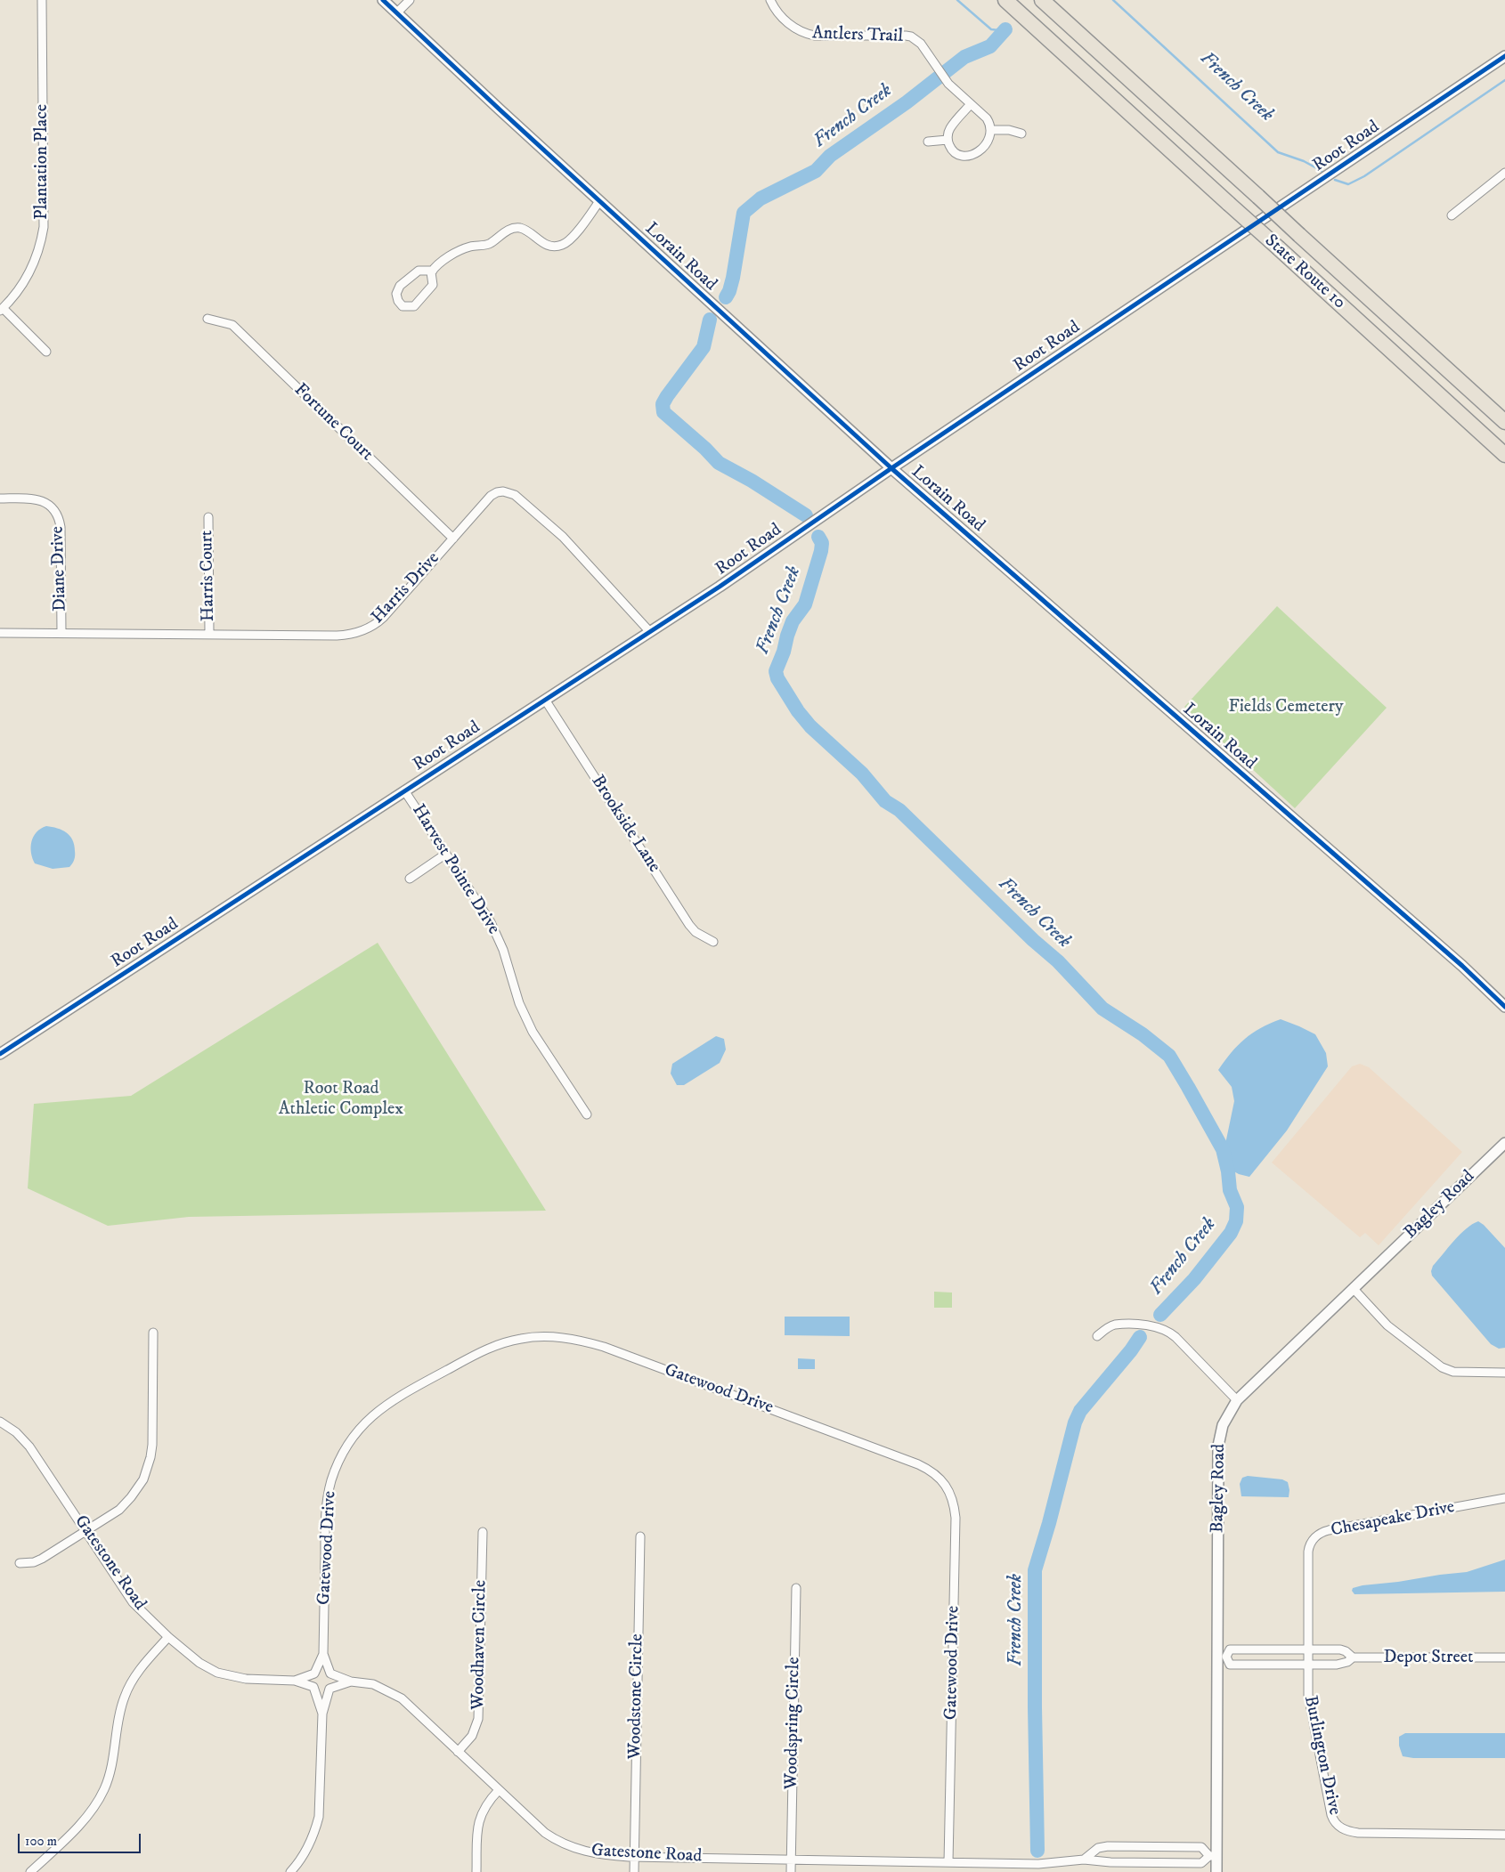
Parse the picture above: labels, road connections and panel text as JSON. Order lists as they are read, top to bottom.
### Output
{
  "streets": {
    "highway": ["State Route 10"],
    "street": [
      "Antlers Trail",
      "Root Road",
      "Plantation Place",
      "Lorain Road",
      "Fortune Court",
      "Diane Drive",
      "Harris Court",
      "Harris Drive",
      "Brookside Lane",
      "Harvest Pointe Drive",
      "Bagley Road",
      "Gatewood Drive",
      "Chesapeake Drive",
      "Gatestone Road",
      "Woodhaven Circle",
      "Depot Street",
      "Woodstone Circle",
      "Woodspring Circle",
      "Burlington Drive"
    ]
  },
  "crossings": [
    ["Root Road", "Lorain Road"],
    ["Root Road", "Harris Drive"],
    ["Root Road", "Brookside Lane"],
    ["Root Road", "Harvest Pointe Drive"],
    ["Fortune Court", "Harris Drive"],
    ["Diane Drive", "Harris Drive"],
    ["Harris Court", "Harris Drive"],
    ["Bagley Road", "Gatestone Road"],
    ["Bagley Road", "Depot Street"],
    ["Gatewood Drive", "Gatestone Road"],
    ["Chesapeake Drive", "Depot Street"],
    ["Chesapeake Drive", "Burlington Drive"],
    ["Gatestone Road", "Woodhaven Circle"],
    ["Gatestone Road", "Woodstone Circle"],
    ["Gatestone Road", "Woodspring Circle"],
    ["Depot Street", "Burlington Drive"]
  ],
  "water": ["French Creek"],
  "parks": ["Fields Cemetery", "Root Road Athletic Complex"],
  "scale_bar": "100 m"
}
